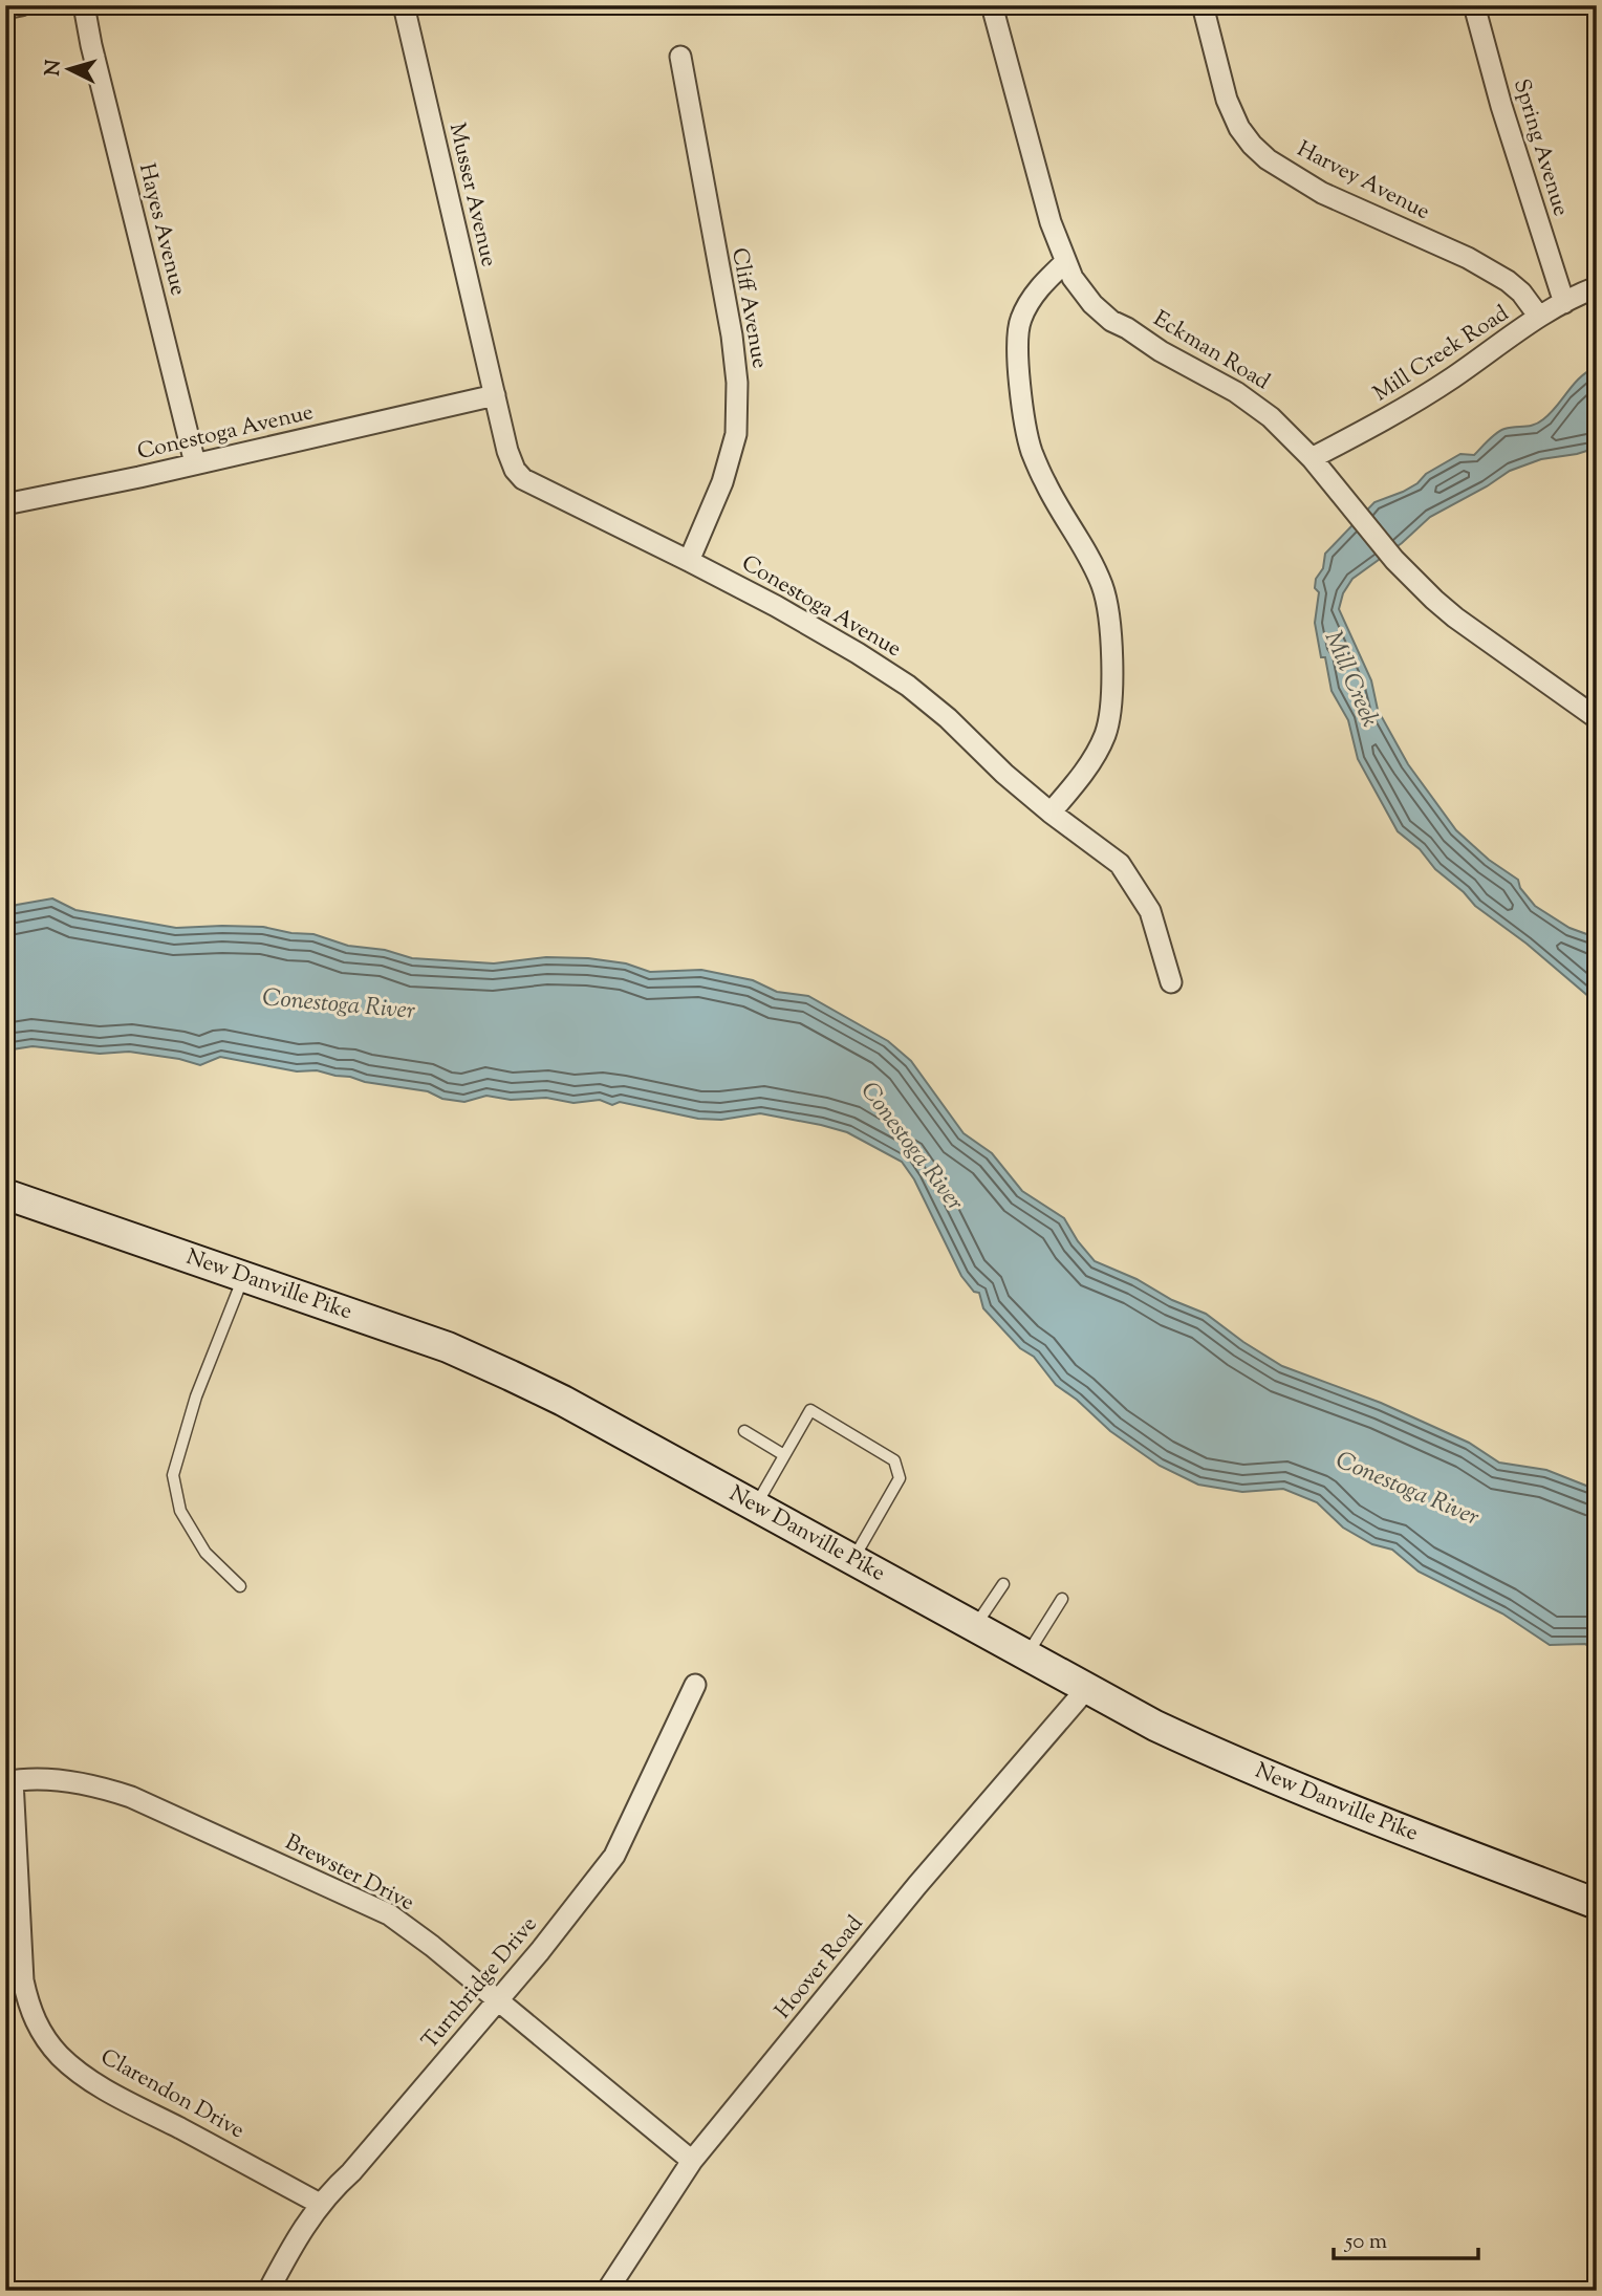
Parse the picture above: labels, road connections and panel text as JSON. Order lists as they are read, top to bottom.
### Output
{
  "streets": {
    "main road": ["New Danville Pike"],
    "street": [
      "Spring Avenue",
      "Harvey Avenue",
      "Musser Avenue",
      "Hayes Avenue",
      "Cliff Avenue",
      "Eckman Road",
      "Mill Creek Road",
      "Conestoga Avenue",
      "Brewster Drive",
      "Hoover Road",
      "Turnbridge Drive",
      "Clarendon Drive"
    ]
  },
  "crossings": [
    ["Spring Avenue", "Mill Creek Road"],
    ["Harvey Avenue", "Mill Creek Road"],
    ["Musser Avenue", "Conestoga Avenue"],
    ["Hayes Avenue", "Conestoga Avenue"],
    ["Cliff Avenue", "Conestoga Avenue"],
    ["Eckman Road", "Mill Creek Road"],
    ["New Danville Pike", "Hoover Road"],
    ["Brewster Drive", "Hoover Road"],
    ["Brewster Drive", "Turnbridge Drive"],
    ["Brewster Drive", "Clarendon Drive"],
    ["Turnbridge Drive", "Clarendon Drive"]
  ],
  "water": ["Mill Creek", "Conestoga River"],
  "scale_bar": "50 m",
  "north": "left"
}
